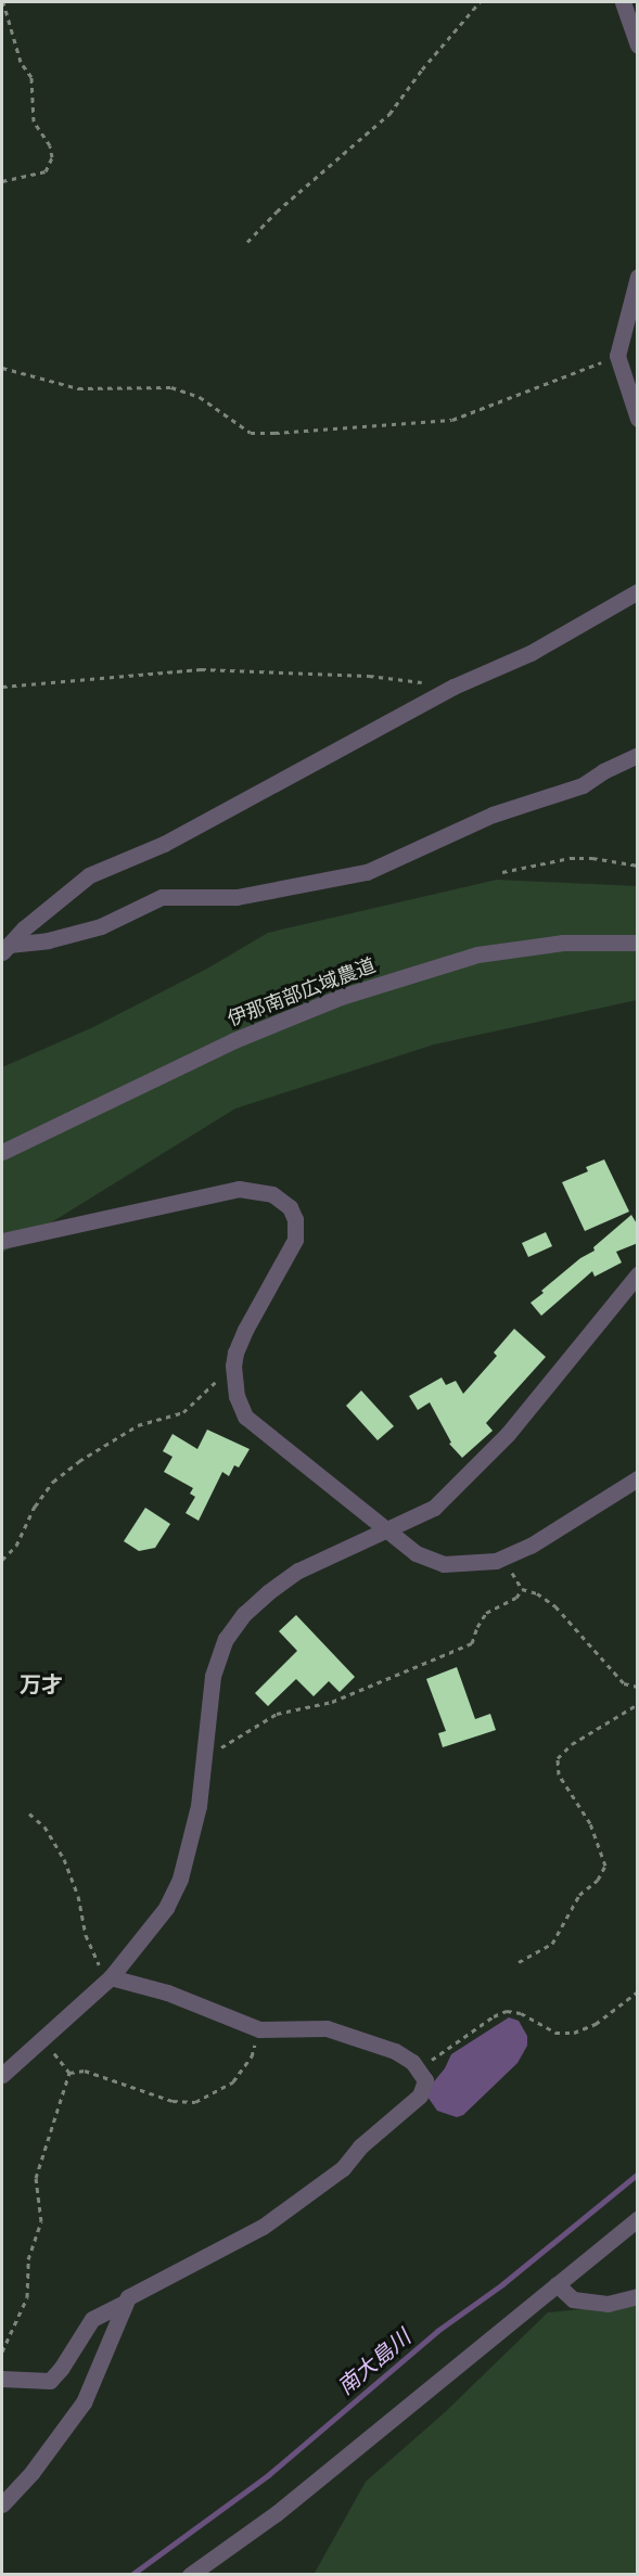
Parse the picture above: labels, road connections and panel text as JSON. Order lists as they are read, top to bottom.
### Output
{
  "streets": {
    "street": ["伊那南部広域農道"]
  },
  "districts": ["万才"],
  "water": ["南大島川"]
}
